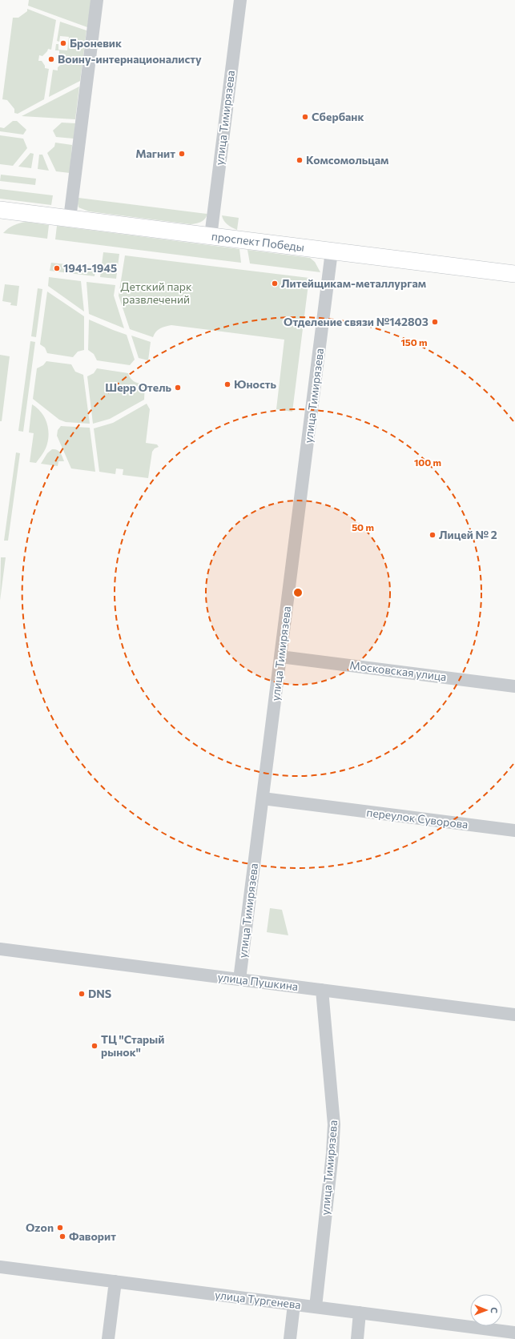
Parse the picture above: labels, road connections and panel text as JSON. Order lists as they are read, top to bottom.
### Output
{
  "streets": {
    "main road": ["проспект Победы"],
    "street": [
      "улица Тимирязева",
      "Московская улица",
      "переулок Суворова",
      "улица Пушкина",
      "улица Тургенева"
    ]
  },
  "crossings": [
    ["улица Тимирязева", "проспект Победы"],
    ["улица Тимирязева", "Московская улица"],
    ["улица Тимирязева", "переулок Суворова"],
    ["улица Тимирязева", "улица Пушкина"],
    ["улица Тимирязева", "улица Тургенева"]
  ],
  "parks": ["Детский парк развлечений"],
  "places": [
    "Броневик",
    "Воину-интернационалисту",
    "Сбербанк",
    "Магнит",
    "Комсомольцам",
    "1941-1945",
    "Литейщикам-металлургам",
    "Отделение связи №142803",
    "Юность",
    "Шерр Отель",
    "Лицей № 2",
    "DNS",
    "ТЦ \"Старый рынок\"",
    "Ozon",
    "Фаворит"
  ],
  "north": "right",
  "rings": ["150 m", "100 m", "50 m"]
}
